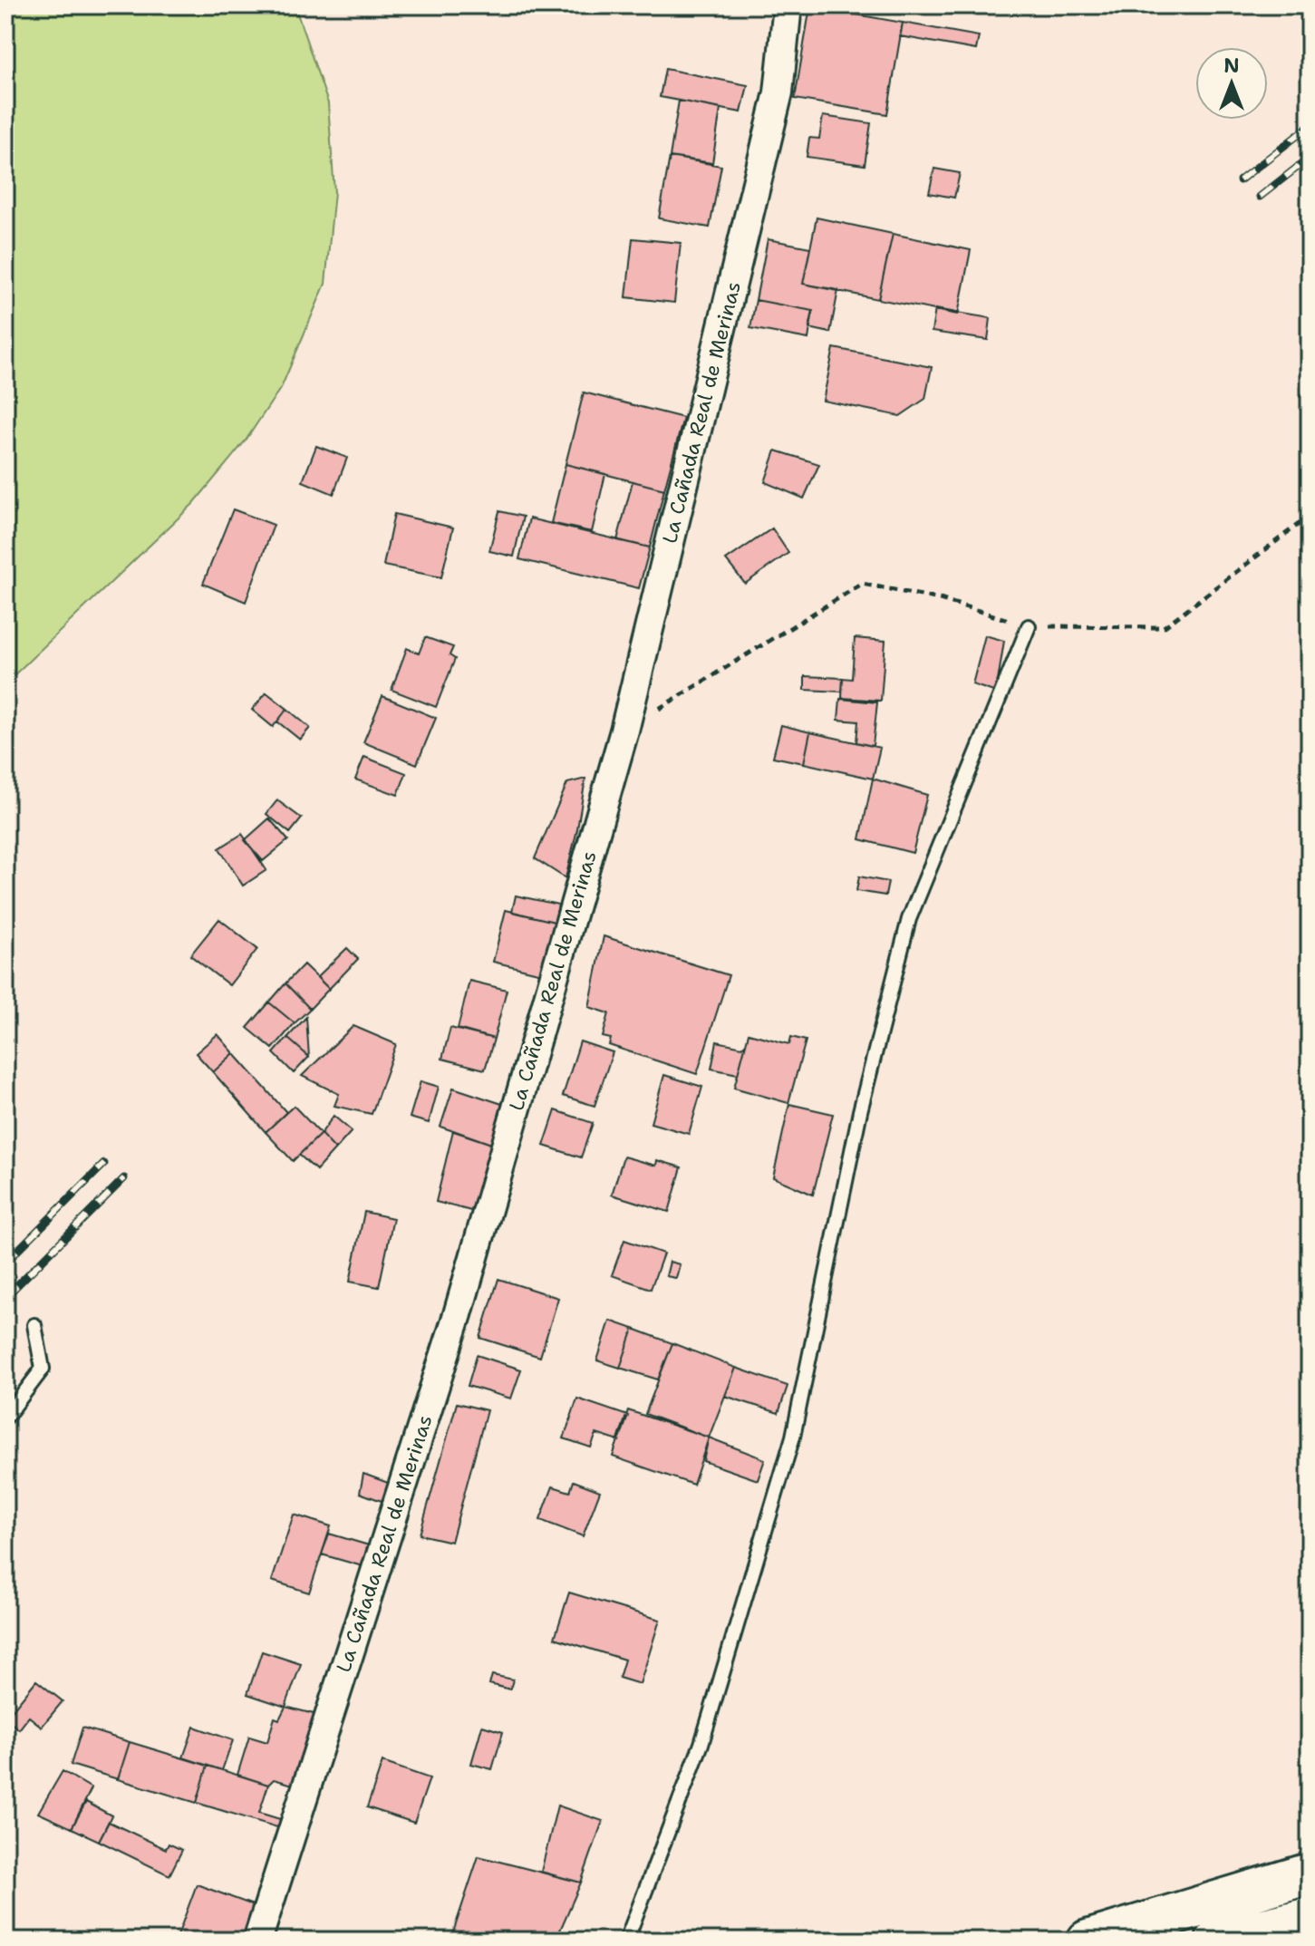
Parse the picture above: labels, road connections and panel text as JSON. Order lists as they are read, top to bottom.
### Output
{
  "streets": {
    "street": ["La Cañada Real de Merinas"]
  },
  "north": "top"
}
